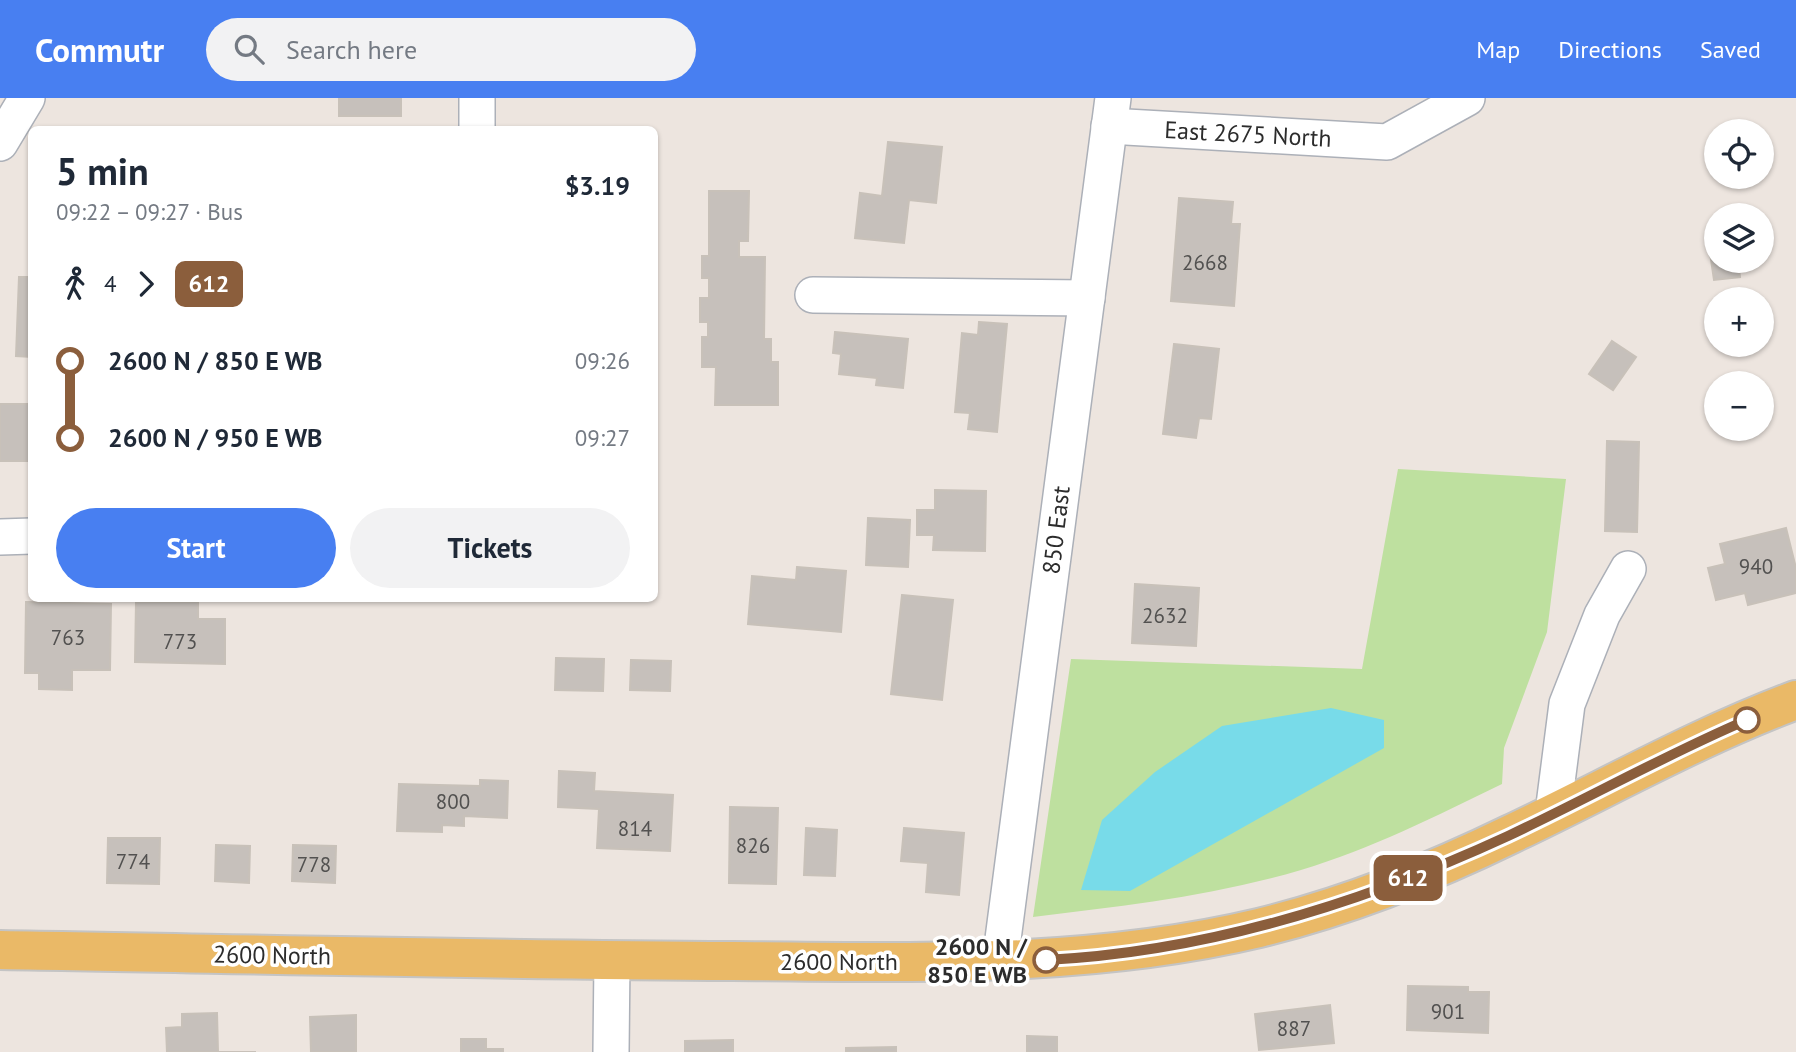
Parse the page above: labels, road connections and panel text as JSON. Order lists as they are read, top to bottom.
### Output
{
  "streets": {
    "main road": ["2600 North"],
    "street": ["East 2675 North", "850 East"]
  },
  "crossings": [
    ["East 2675 North", "850 East"],
    ["850 East", "2600 North"]
  ],
  "places": ["2600 N / 850 E WB"],
  "lines": ["bus line 612"],
  "house_numbers": [
    "2668",
    "940",
    "2632",
    "763",
    "773",
    "800",
    "814",
    "826",
    "774",
    "778",
    "901",
    "887"
  ],
  "page": {
    "header": "Commutr",
    "search": "Search here",
    "nav": ["Map", "Directions", "Saved"],
    "on_map": "612",
    "map_buttons": ["+", "−"],
    "heading": ["5 min", "09:22 – 09:27 · Bus", "$3.19"],
    "legs": ["4", "612"],
    "list": [
      {
        "name": "2600 N / 850 E WB",
        "value": "09:26"
      },
      {
        "name": "2600 N / 950 E WB",
        "value": "09:27"
      }
    ],
    "buttons": ["Start", "Tickets"]
  }
}
